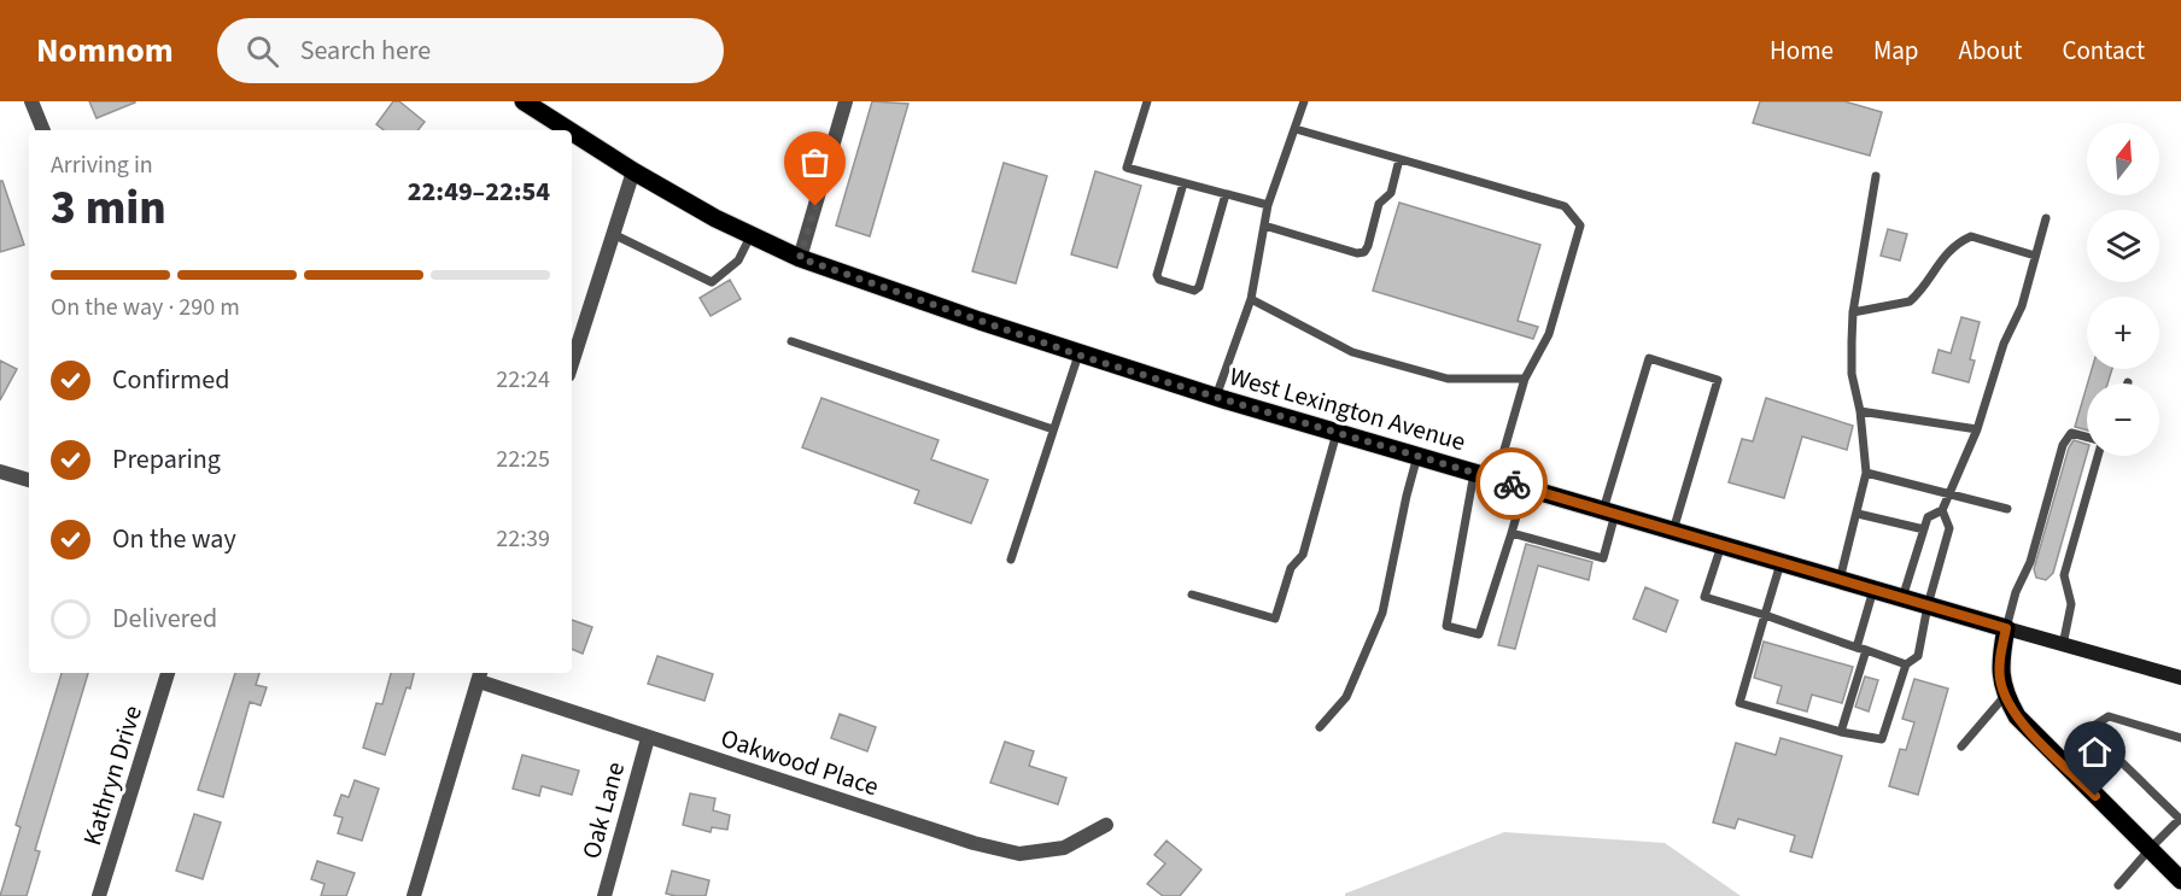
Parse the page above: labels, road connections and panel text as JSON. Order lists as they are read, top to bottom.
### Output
{
  "streets": {
    "main road": ["West Lexington Avenue"],
    "street": ["Oakwood Place", "Kathryn Drive", "Oak Lane"]
  },
  "crossings": [
    ["Oakwood Place", "Oak Lane"]
  ],
  "north": "top",
  "page": {
    "header": "Nomnom",
    "search": "Search here",
    "nav": [
      "Home",
      "Map",
      "About",
      "Contact"
    ],
    "map_buttons": ["+", "−"],
    "heading": ["3 min", "Arriving in", "22:49–22:54"],
    "bar": "On the way · 290 m",
    "list": [
      ["Confirmed", "22:24"],
      ["Preparing", "22:25"],
      ["On the way", "22:39"],
      "Delivered"
    ]
  }
}
